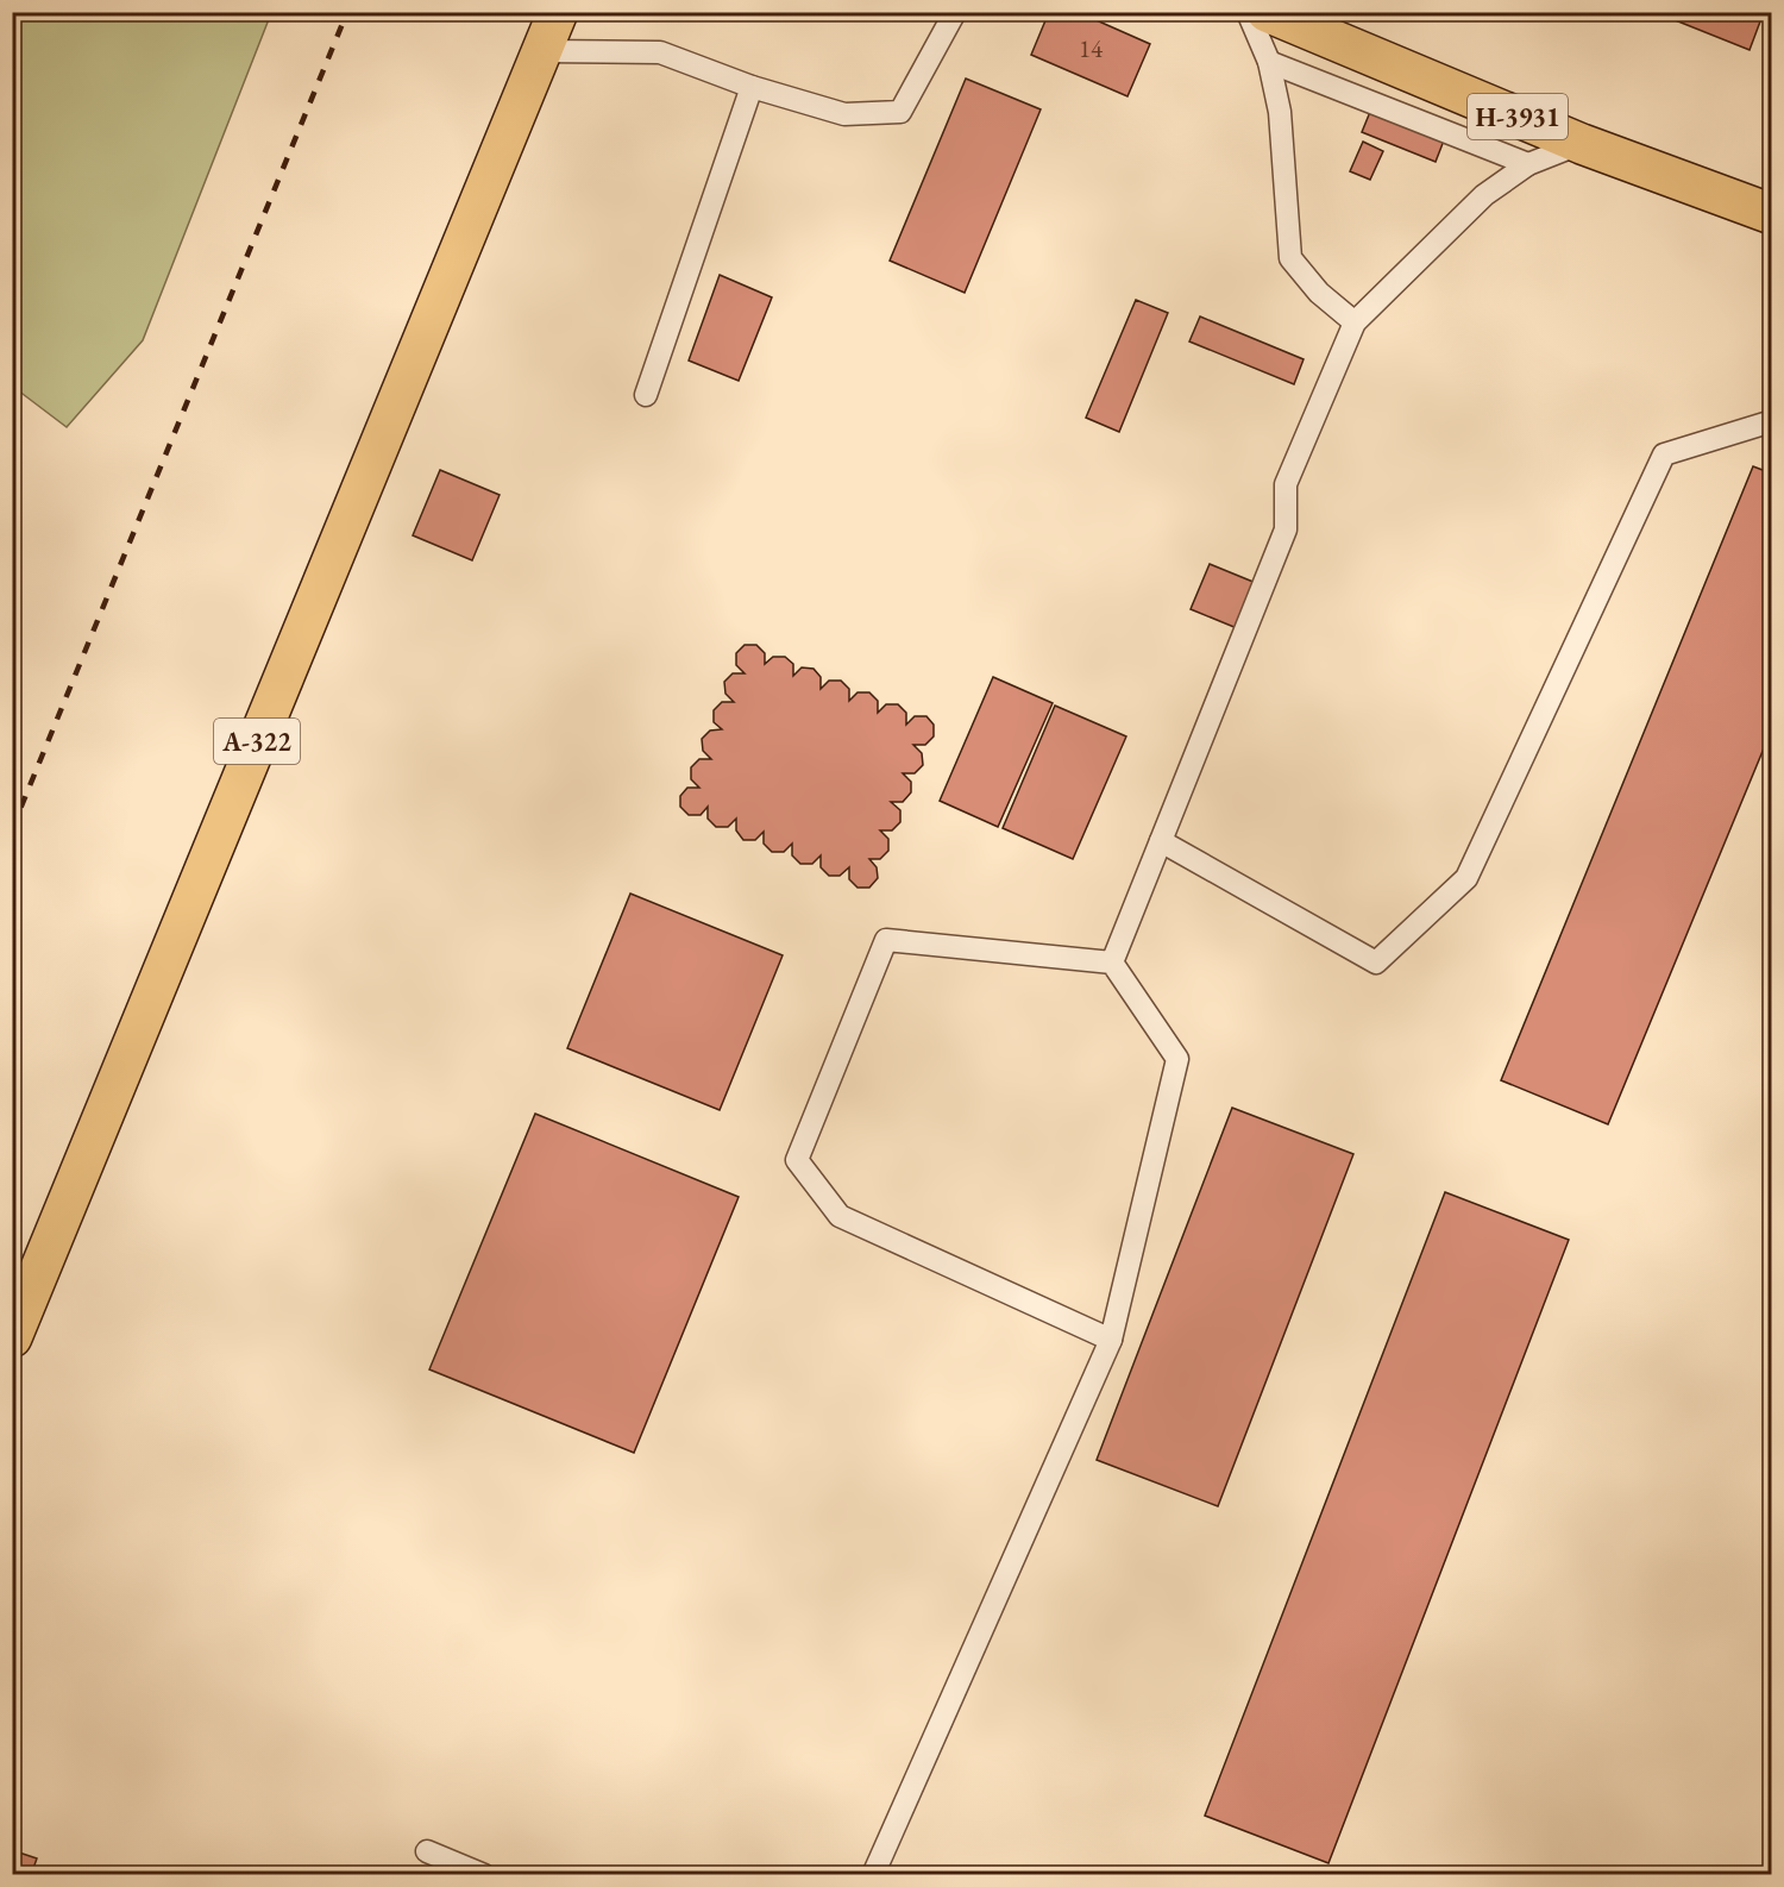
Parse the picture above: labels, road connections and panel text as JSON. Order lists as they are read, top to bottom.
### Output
{
  "streets": {
    "highway": ["Н-3931", "А-322"]
  },
  "house_numbers": ["14"]
}
